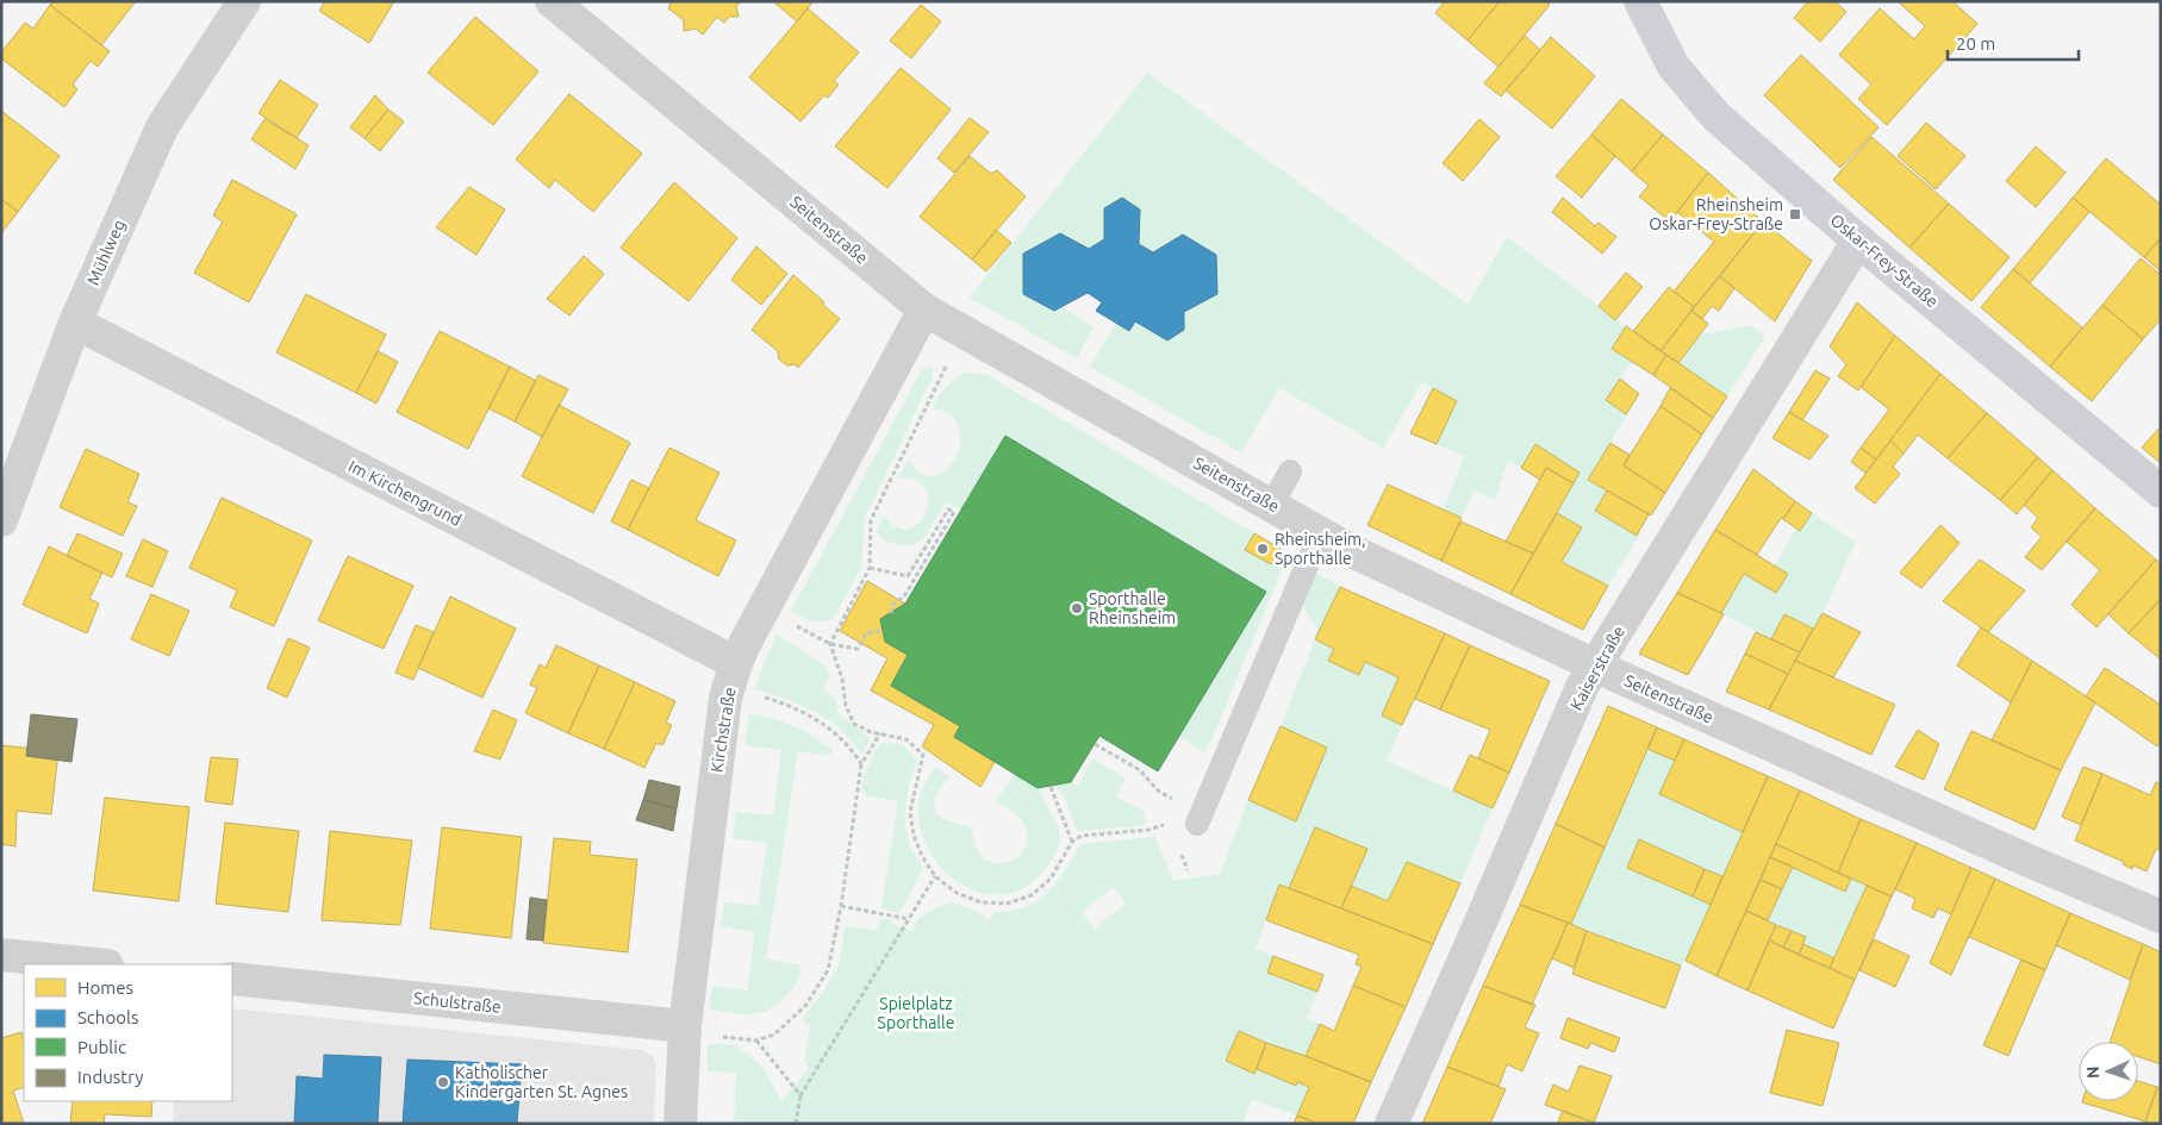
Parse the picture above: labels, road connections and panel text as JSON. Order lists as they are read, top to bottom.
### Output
{
  "streets": {
    "street": [
      "Seitenstraße",
      "Mühlweg",
      "Oskar-Frey-Straße",
      "Im Kirchengrund",
      "Kaiserstraße",
      "Kirchstraße",
      "Schulstraße"
    ]
  },
  "crossings": [
    ["Seitenstraße", "Kaiserstraße"],
    ["Seitenstraße", "Kirchstraße"],
    ["Mühlweg", "Im Kirchengrund"],
    ["Oskar-Frey-Straße", "Kaiserstraße"],
    ["Im Kirchengrund", "Kirchstraße"],
    ["Kirchstraße", "Schulstraße"]
  ],
  "parks": ["Spielplatz Sporthalle"],
  "places": {
    "transit": ["Rheinsheim Oskar-Frey-Straße"],
    "other": ["Rheinsheim, Sporthalle", "Sporthalle Rheinsheim", "Katholischer Kindergarten St. Agnes"]
  },
  "legend": [
    "Homes",
    "Schools",
    "Public",
    "Industry"
  ],
  "scale_bar": "20 m",
  "north": "left"
}
